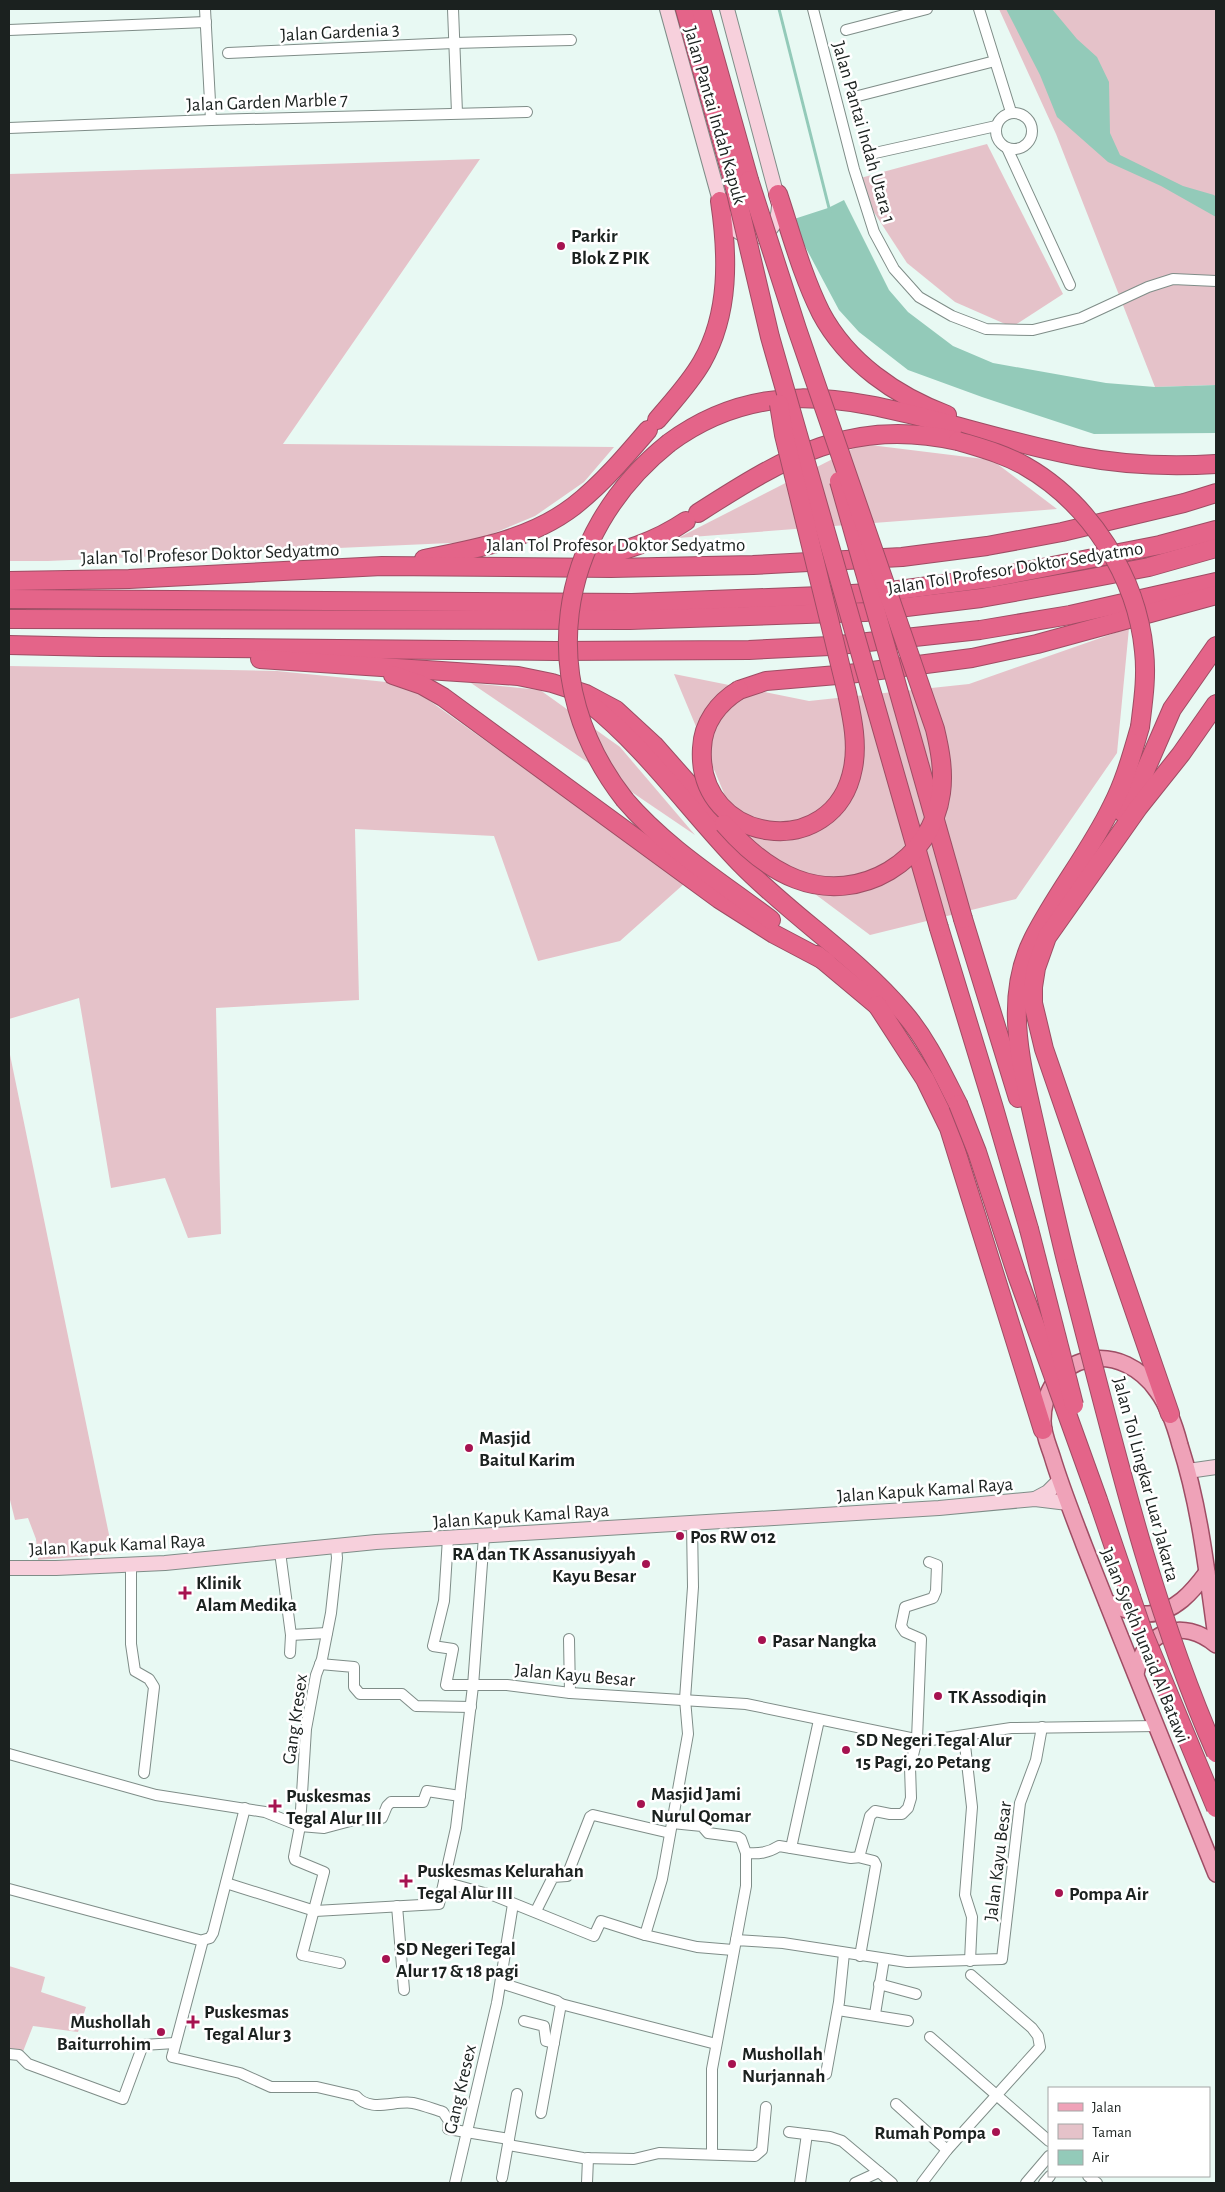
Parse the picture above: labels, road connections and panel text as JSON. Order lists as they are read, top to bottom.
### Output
{
  "streets": {
    "highway": ["Jalan Tol Profesor Doktor Sedyatmo", "Jalan Tol Lingkar Luar Jakarta"],
    "main road": ["Jalan Pantai Indah Kapuk", "Jalan Kapuk Kamal Raya", "Jalan Syekh Junaid Al Batawi"],
    "street": [
      "Jalan Gardenia 3",
      "Jalan Garden Marble 7",
      "Jalan Pantai Indah Utara 1",
      "Jalan Kayu Besar",
      "Gang Kresex"
    ]
  },
  "crossings": [
    ["Jalan Kapuk Kamal Raya", "Jalan Syekh Junaid Al Batawi"],
    ["Jalan Kapuk Kamal Raya", "Jalan Kayu Besar"],
    ["Jalan Kapuk Kamal Raya", "Gang Kresex"],
    ["Jalan Syekh Junaid Al Batawi", "Jalan Kayu Besar"]
  ],
  "places": {
    "other": [
      "Parkir Blok Z PIK",
      "Masjid Baitul Karim",
      "Pos RW 012",
      "RA dan TK Assanusiyyah Kayu Besar",
      "Pasar Nangka",
      "TK Assodiqin",
      "SD Negeri Tegal Alur 15 Pagi, 20 Petang",
      "Masjid Jami Nurul Qomar",
      "Pompa Air",
      "SD Negeri Tegal Alur 17 & 18 pagi",
      "Mushollah Baiturrohim",
      "Mushollah Nurjannah",
      "Rumah Pompa"
    ],
    "health": [
      "Klinik Alam Medika",
      "Puskesmas Tegal Alur III",
      "Puskesmas Kelurahan Tegal Alur III",
      "Puskesmas Tegal Alur 3"
    ]
  },
  "legend": ["Jalan", "Taman", "Air"]
}
